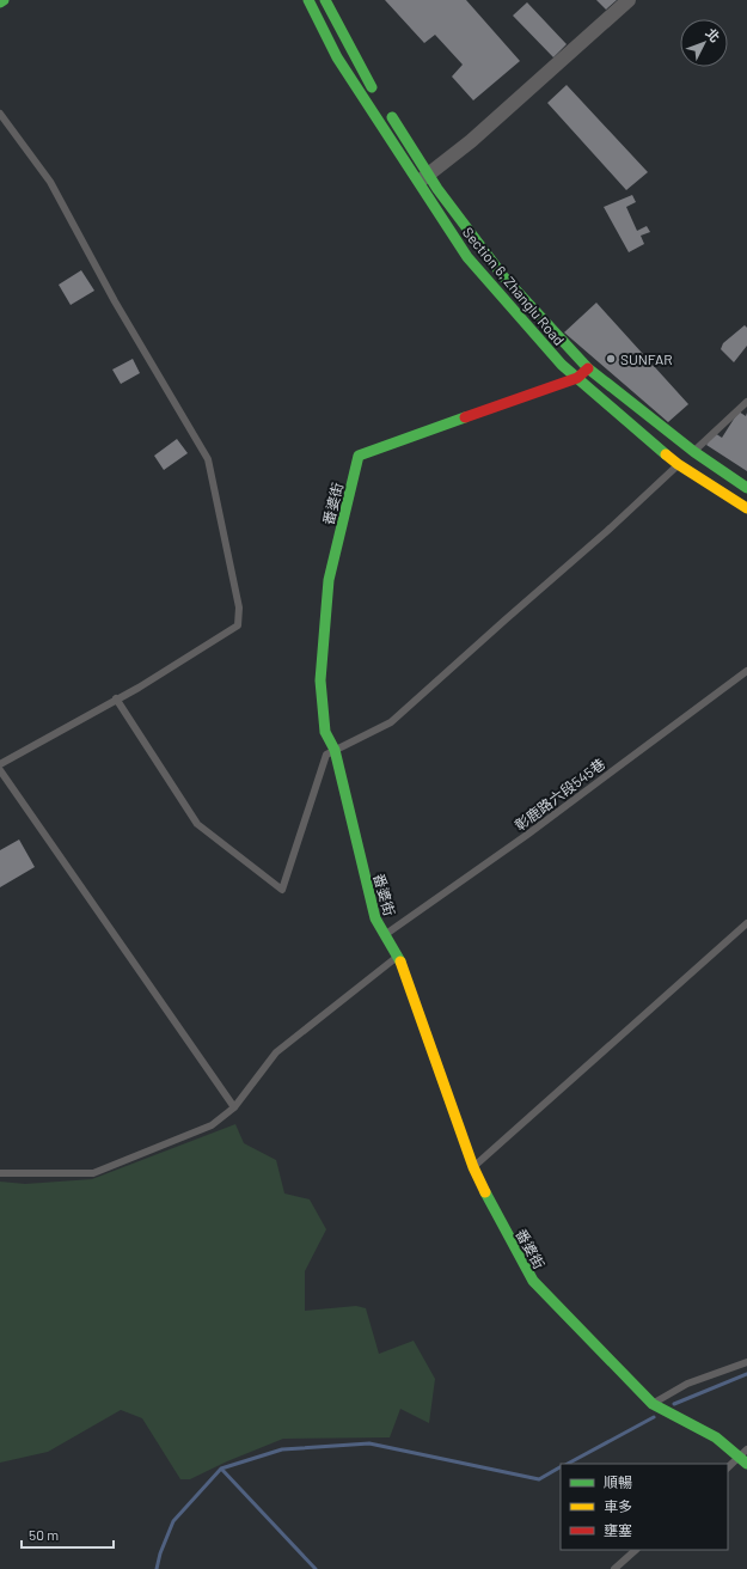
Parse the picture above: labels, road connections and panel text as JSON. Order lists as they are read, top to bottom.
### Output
{
  "streets": {
    "street": ["Section 6, Zhanglu Road", "番婆街"],
    "lane": ["彰鹿路六段545巷"]
  },
  "crossings": [
    ["Section 6, Zhanglu Road", "番婆街"],
    ["番婆街", "彰鹿路六段545巷"]
  ],
  "places": ["SUNFAR"],
  "legend": ["順暢", "車多", "壅塞"],
  "scale_bar": "50 m",
  "north": "top right"
}
